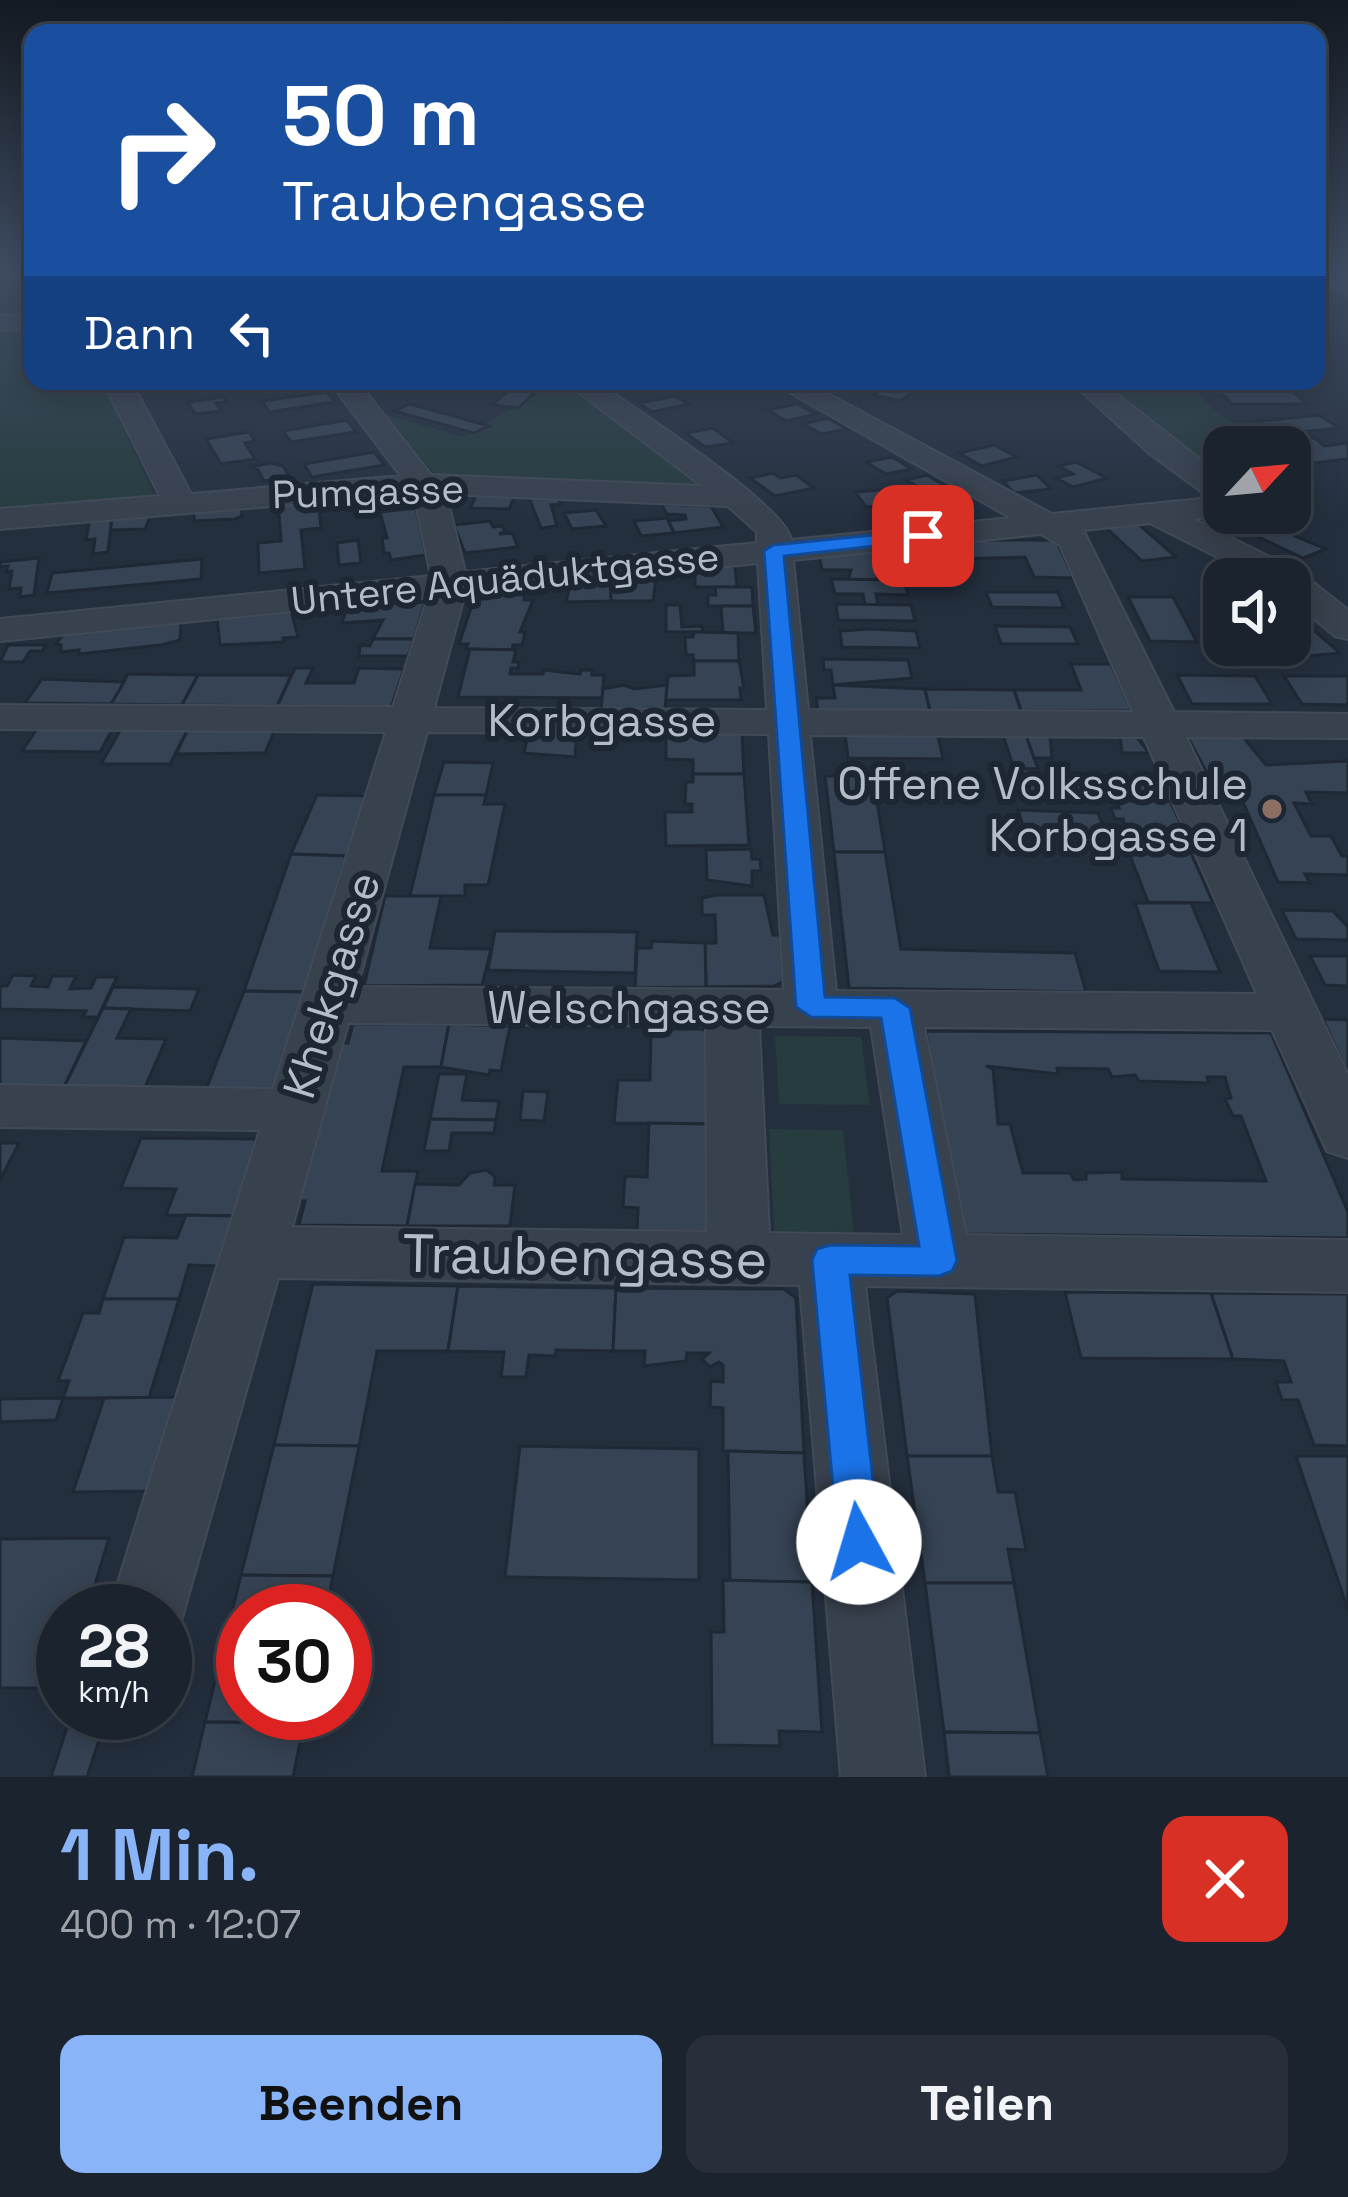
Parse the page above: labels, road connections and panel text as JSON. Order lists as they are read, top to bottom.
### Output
{
  "streets": {
    "street": [
      "Pumgasse",
      "Untere Aquäduktgasse",
      "Korbgasse",
      "Khekgasse",
      "Welschgasse",
      "Traubengasse"
    ]
  },
  "crossings": [
    ["Untere Aquäduktgasse", "Khekgasse"],
    ["Korbgasse", "Khekgasse"],
    ["Khekgasse", "Welschgasse"],
    ["Khekgasse", "Traubengasse"]
  ],
  "places": ["Offene Volksschule Korbgasse 1"],
  "north": "top right",
  "page": {
    "turn": ["50 m", "Traubengasse"],
    "then": "Dann",
    "speed": "28 km/h",
    "limit": "30",
    "heading": ["1 Min.", "400 m · 12:07"],
    "buttons": ["Beenden", "Teilen"]
  }
}
